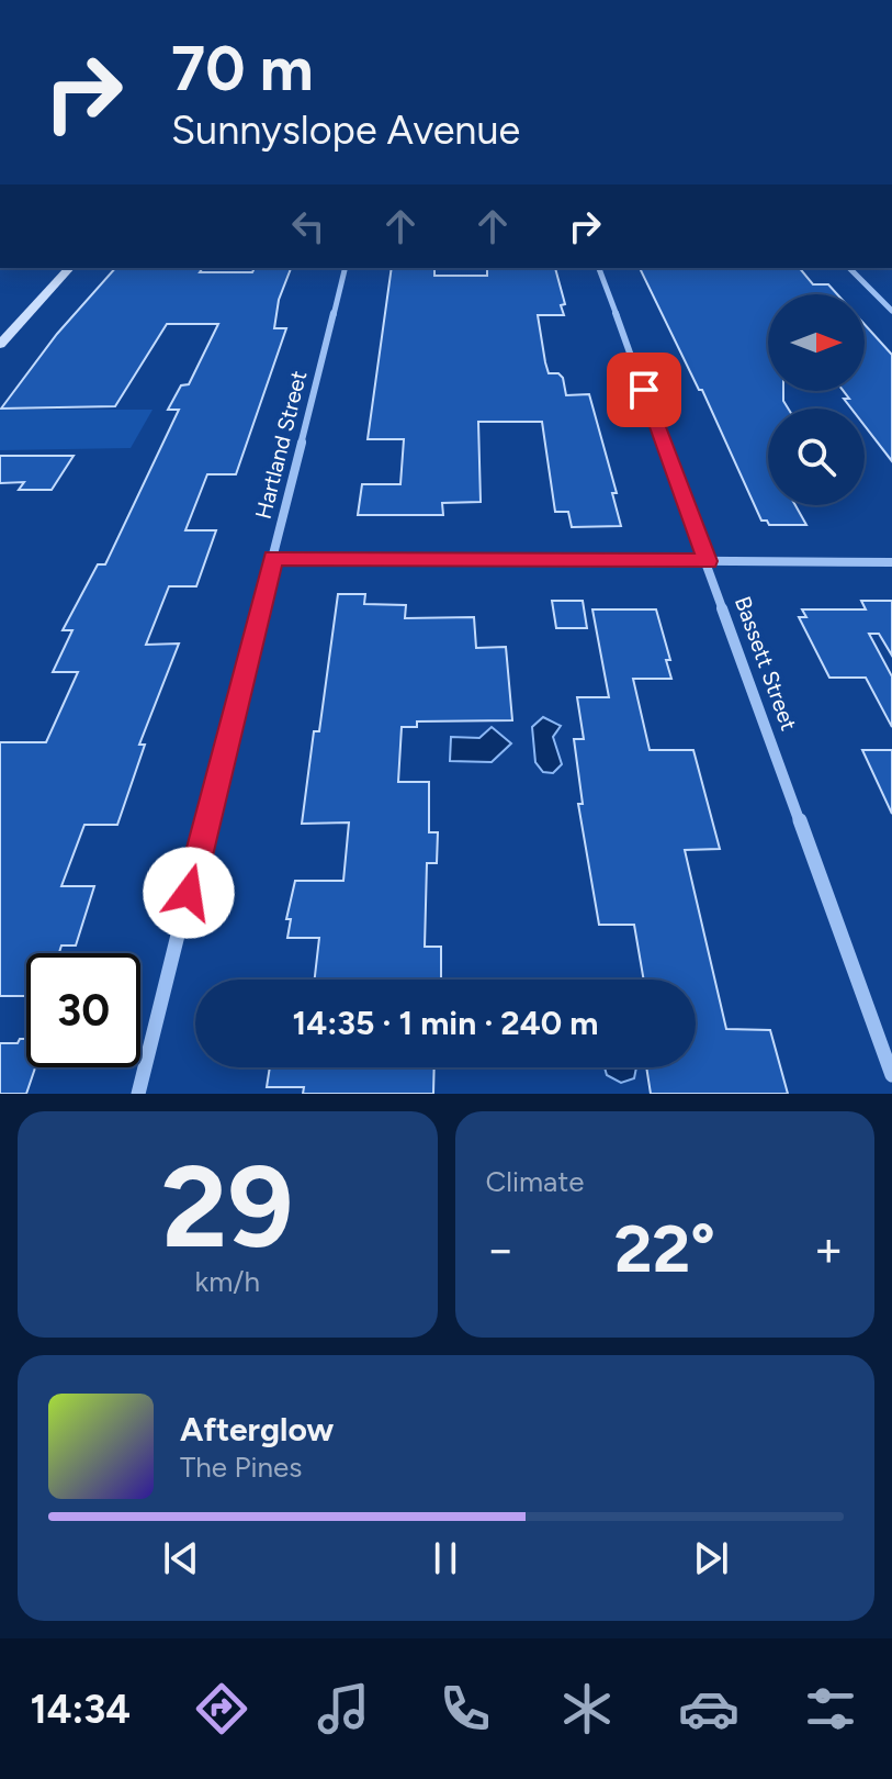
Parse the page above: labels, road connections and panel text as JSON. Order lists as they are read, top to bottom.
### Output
{
  "streets": {
    "street": ["Hartland Street", "Bassett Street"]
  },
  "north": "right",
  "page": {
    "turn": ["70 m", "Sunnyslope Avenue"],
    "limit": "30",
    "trip": "14:35 · 1 min · 240 m",
    "tile": [
      ["29", "km/h"],
      "Climate"
    ],
    "heat": ["−", "22°", "+"],
    "song": ["Afterglow", "The Pines"],
    "tabs": "14:34"
  }
}
